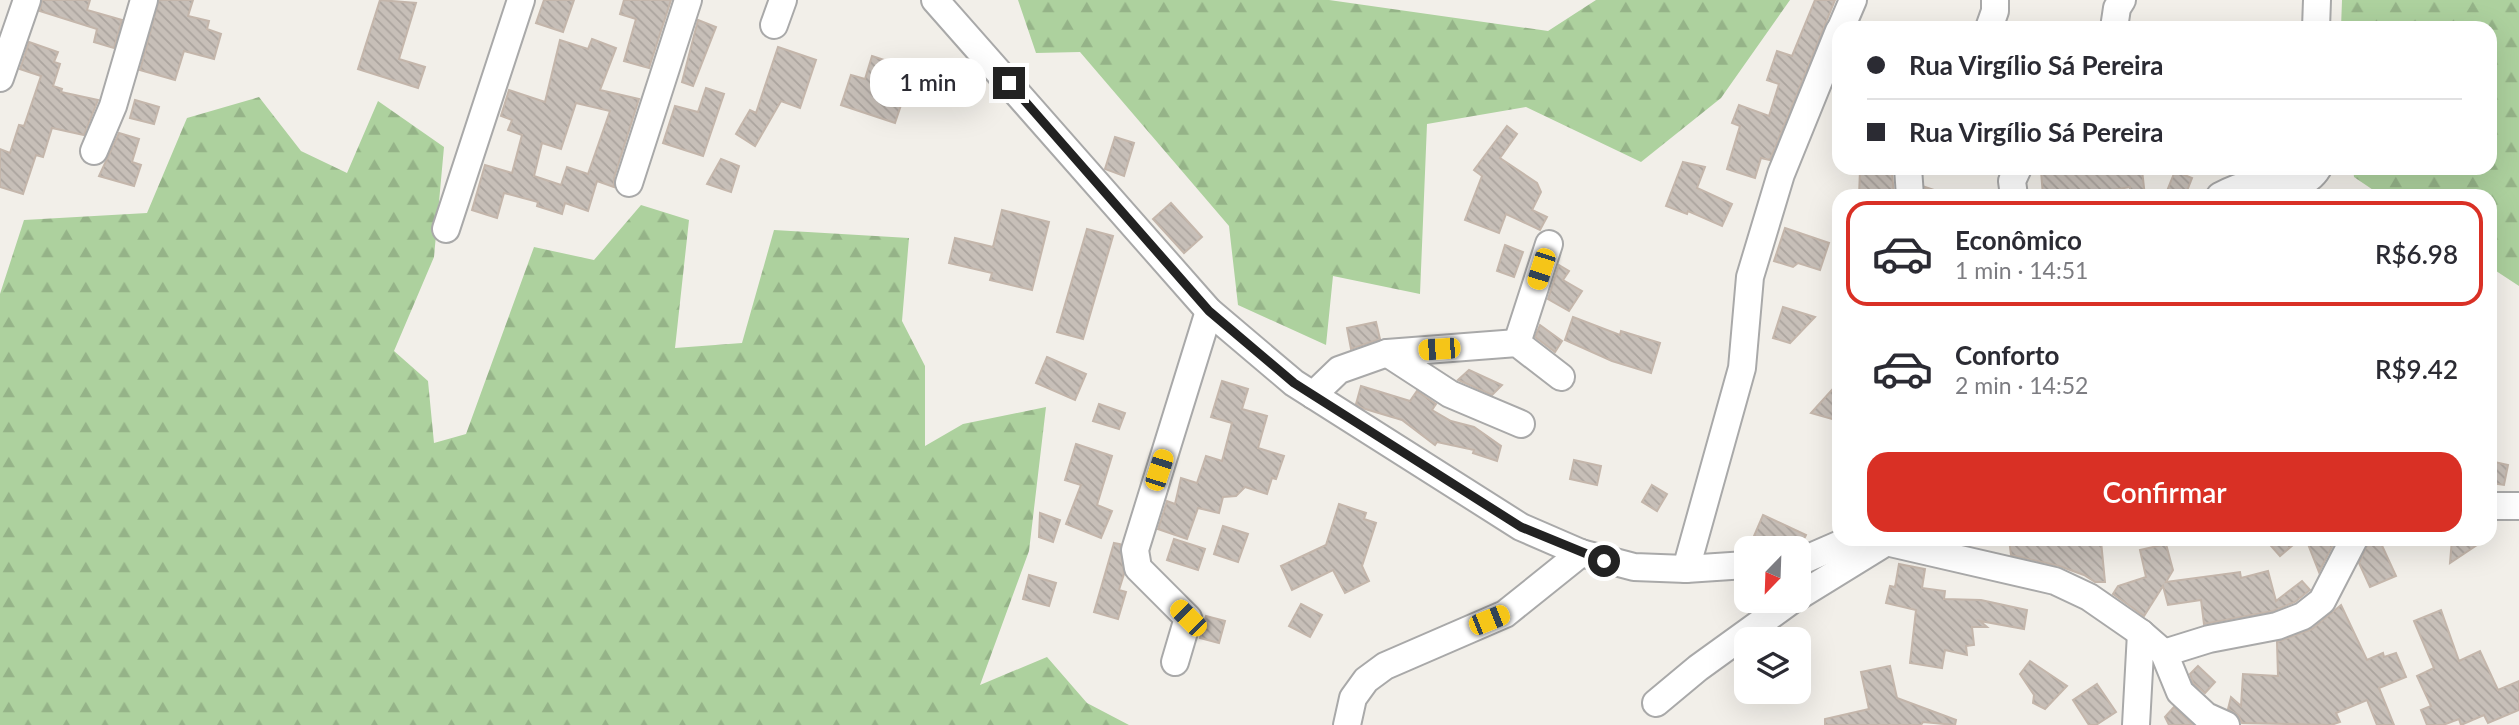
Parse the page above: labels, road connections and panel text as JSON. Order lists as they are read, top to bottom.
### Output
{
  "north": "bottom left",
  "page": {
    "banner": ["Rua Virgílio Sá Pereira", "Rua Virgílio Sá Pereira"],
    "bubble": "1 min",
    "list": [
      {
        "name": "Econômico",
        "note": "1 min · 14:51",
        "value": "R$6.98"
      },
      {
        "name": "Conforto",
        "note": "2 min · 14:52",
        "value": "R$9.42"
      }
    ],
    "buttons": "Confirmar"
  }
}
